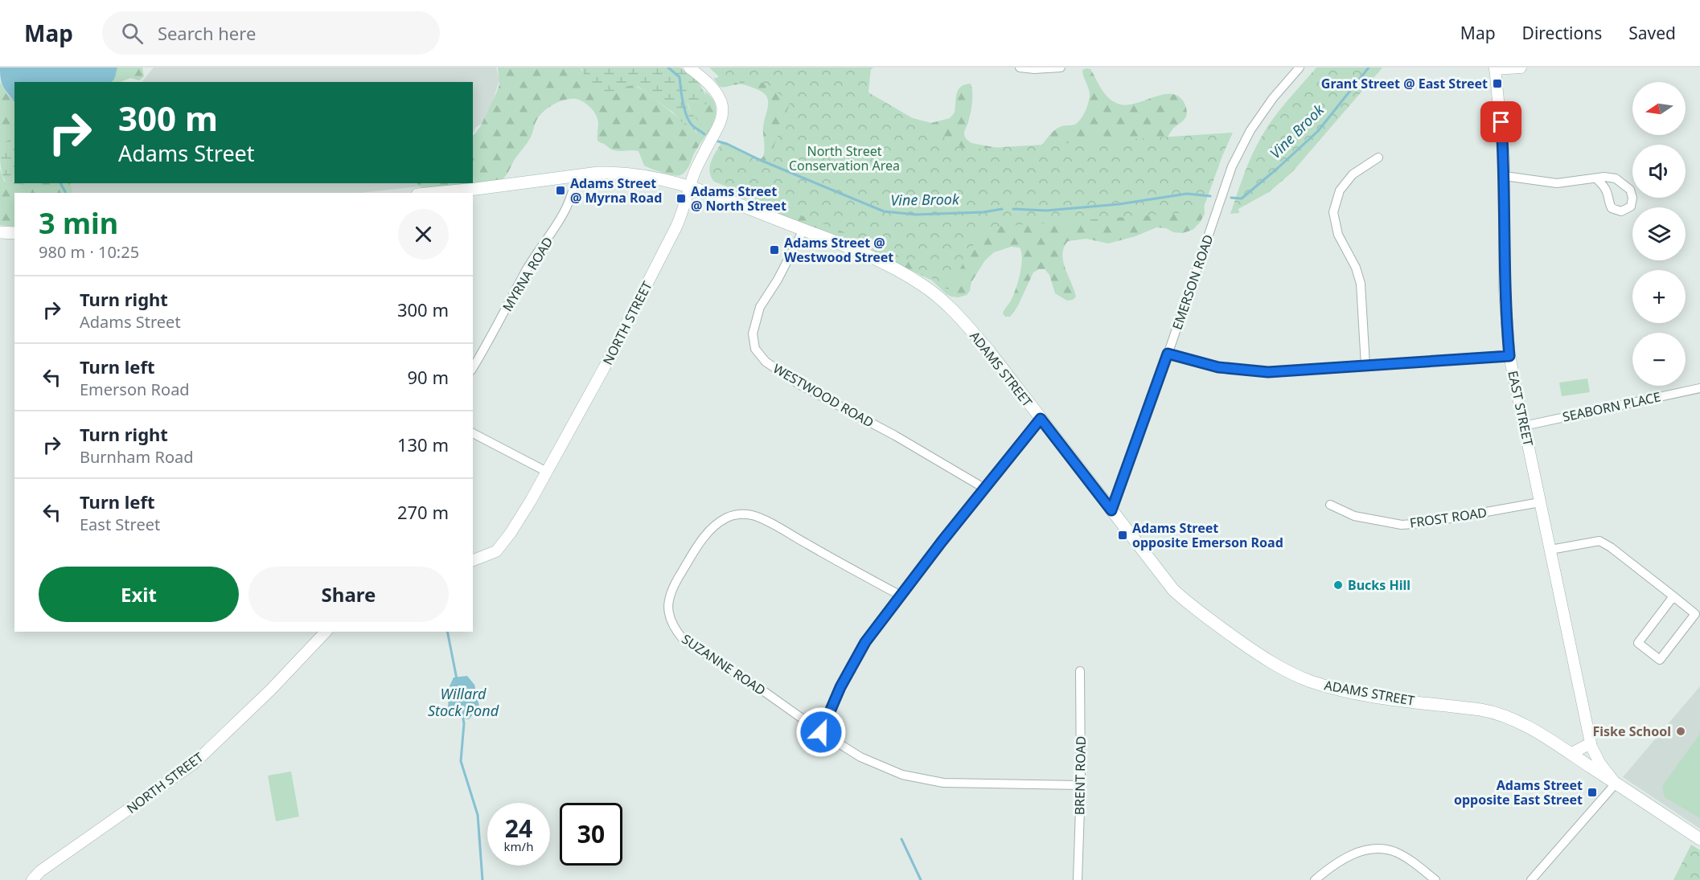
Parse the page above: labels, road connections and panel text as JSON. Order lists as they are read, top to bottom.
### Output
{
  "streets": {
    "main road": ["ADAMS STREET"],
    "street": [
      "MYRNA ROAD",
      "EMERSON ROAD",
      "NORTH STREET",
      "WESTWOOD ROAD",
      "SEABORN PLACE",
      "EAST STREET",
      "FROST ROAD",
      "SUZANNE ROAD",
      "BRENT ROAD"
    ]
  },
  "crossings": [
    ["MYRNA ROAD", "ADAMS STREET"],
    ["EMERSON ROAD", "ADAMS STREET"],
    ["NORTH STREET", "ADAMS STREET"],
    ["ADAMS STREET", "WESTWOOD ROAD"],
    ["ADAMS STREET", "EAST STREET"],
    ["SEABORN PLACE", "EAST STREET"],
    ["EAST STREET", "FROST ROAD"],
    ["SUZANNE ROAD", "BRENT ROAD"]
  ],
  "water": ["Vine Brook", "Willard Stock Pond"],
  "parks": ["North Street Conservation Area"],
  "places": {
    "transit": [
      "Grant Street @ East Street",
      "Adams Street @ Myrna Road",
      "Adams Street @ North Street",
      "Adams Street @ Westwood Street",
      "Adams Street opposite Emerson Road",
      "Adams Street opposite East Street"
    ],
    "other": ["Bucks Hill", "Fiske School"]
  },
  "north": "left",
  "page": {
    "header": "Map",
    "search": "Search here",
    "nav": ["Map", "Directions", "Saved"],
    "map_buttons": ["+", "−"],
    "turn": ["300 m", "Adams Street"],
    "heading": ["3 min", "980 m · 10:25"],
    "list": [
      {
        "name": "Turn right",
        "note": "Adams Street",
        "value": "300 m"
      },
      {
        "name": "Turn left",
        "note": "Emerson Road",
        "value": "90 m"
      },
      {
        "name": "Turn right",
        "note": "Burnham Road",
        "value": "130 m"
      },
      {
        "name": "Turn left",
        "note": "East Street",
        "value": "270 m"
      }
    ],
    "buttons": ["Exit", "Share"],
    "speed": "24 km/h",
    "limit": "30"
  }
}
